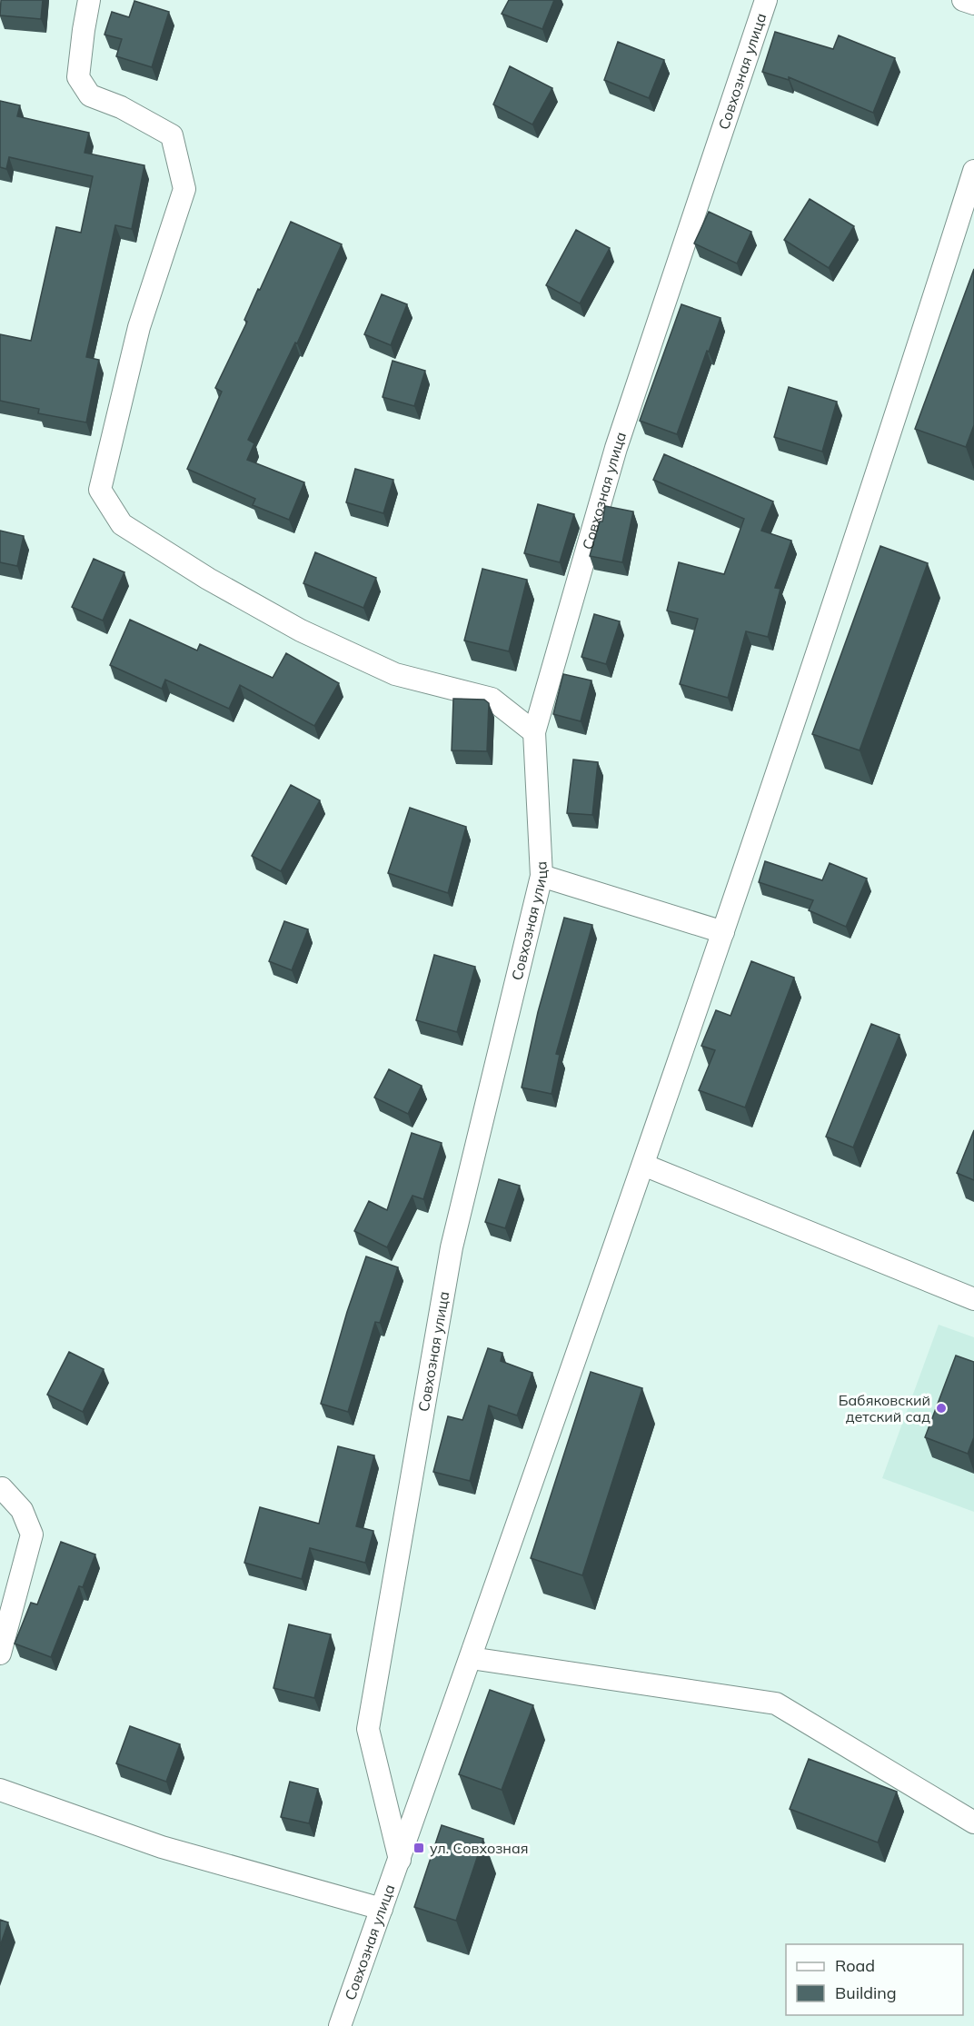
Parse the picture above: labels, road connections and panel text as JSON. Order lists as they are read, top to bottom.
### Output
{
  "streets": {
    "street": ["Совхозная улица"]
  },
  "places": {
    "other": ["Бабяковский детский сад"],
    "transit": ["ул. Совхозная"]
  },
  "legend": ["Road", "Building"]
}
